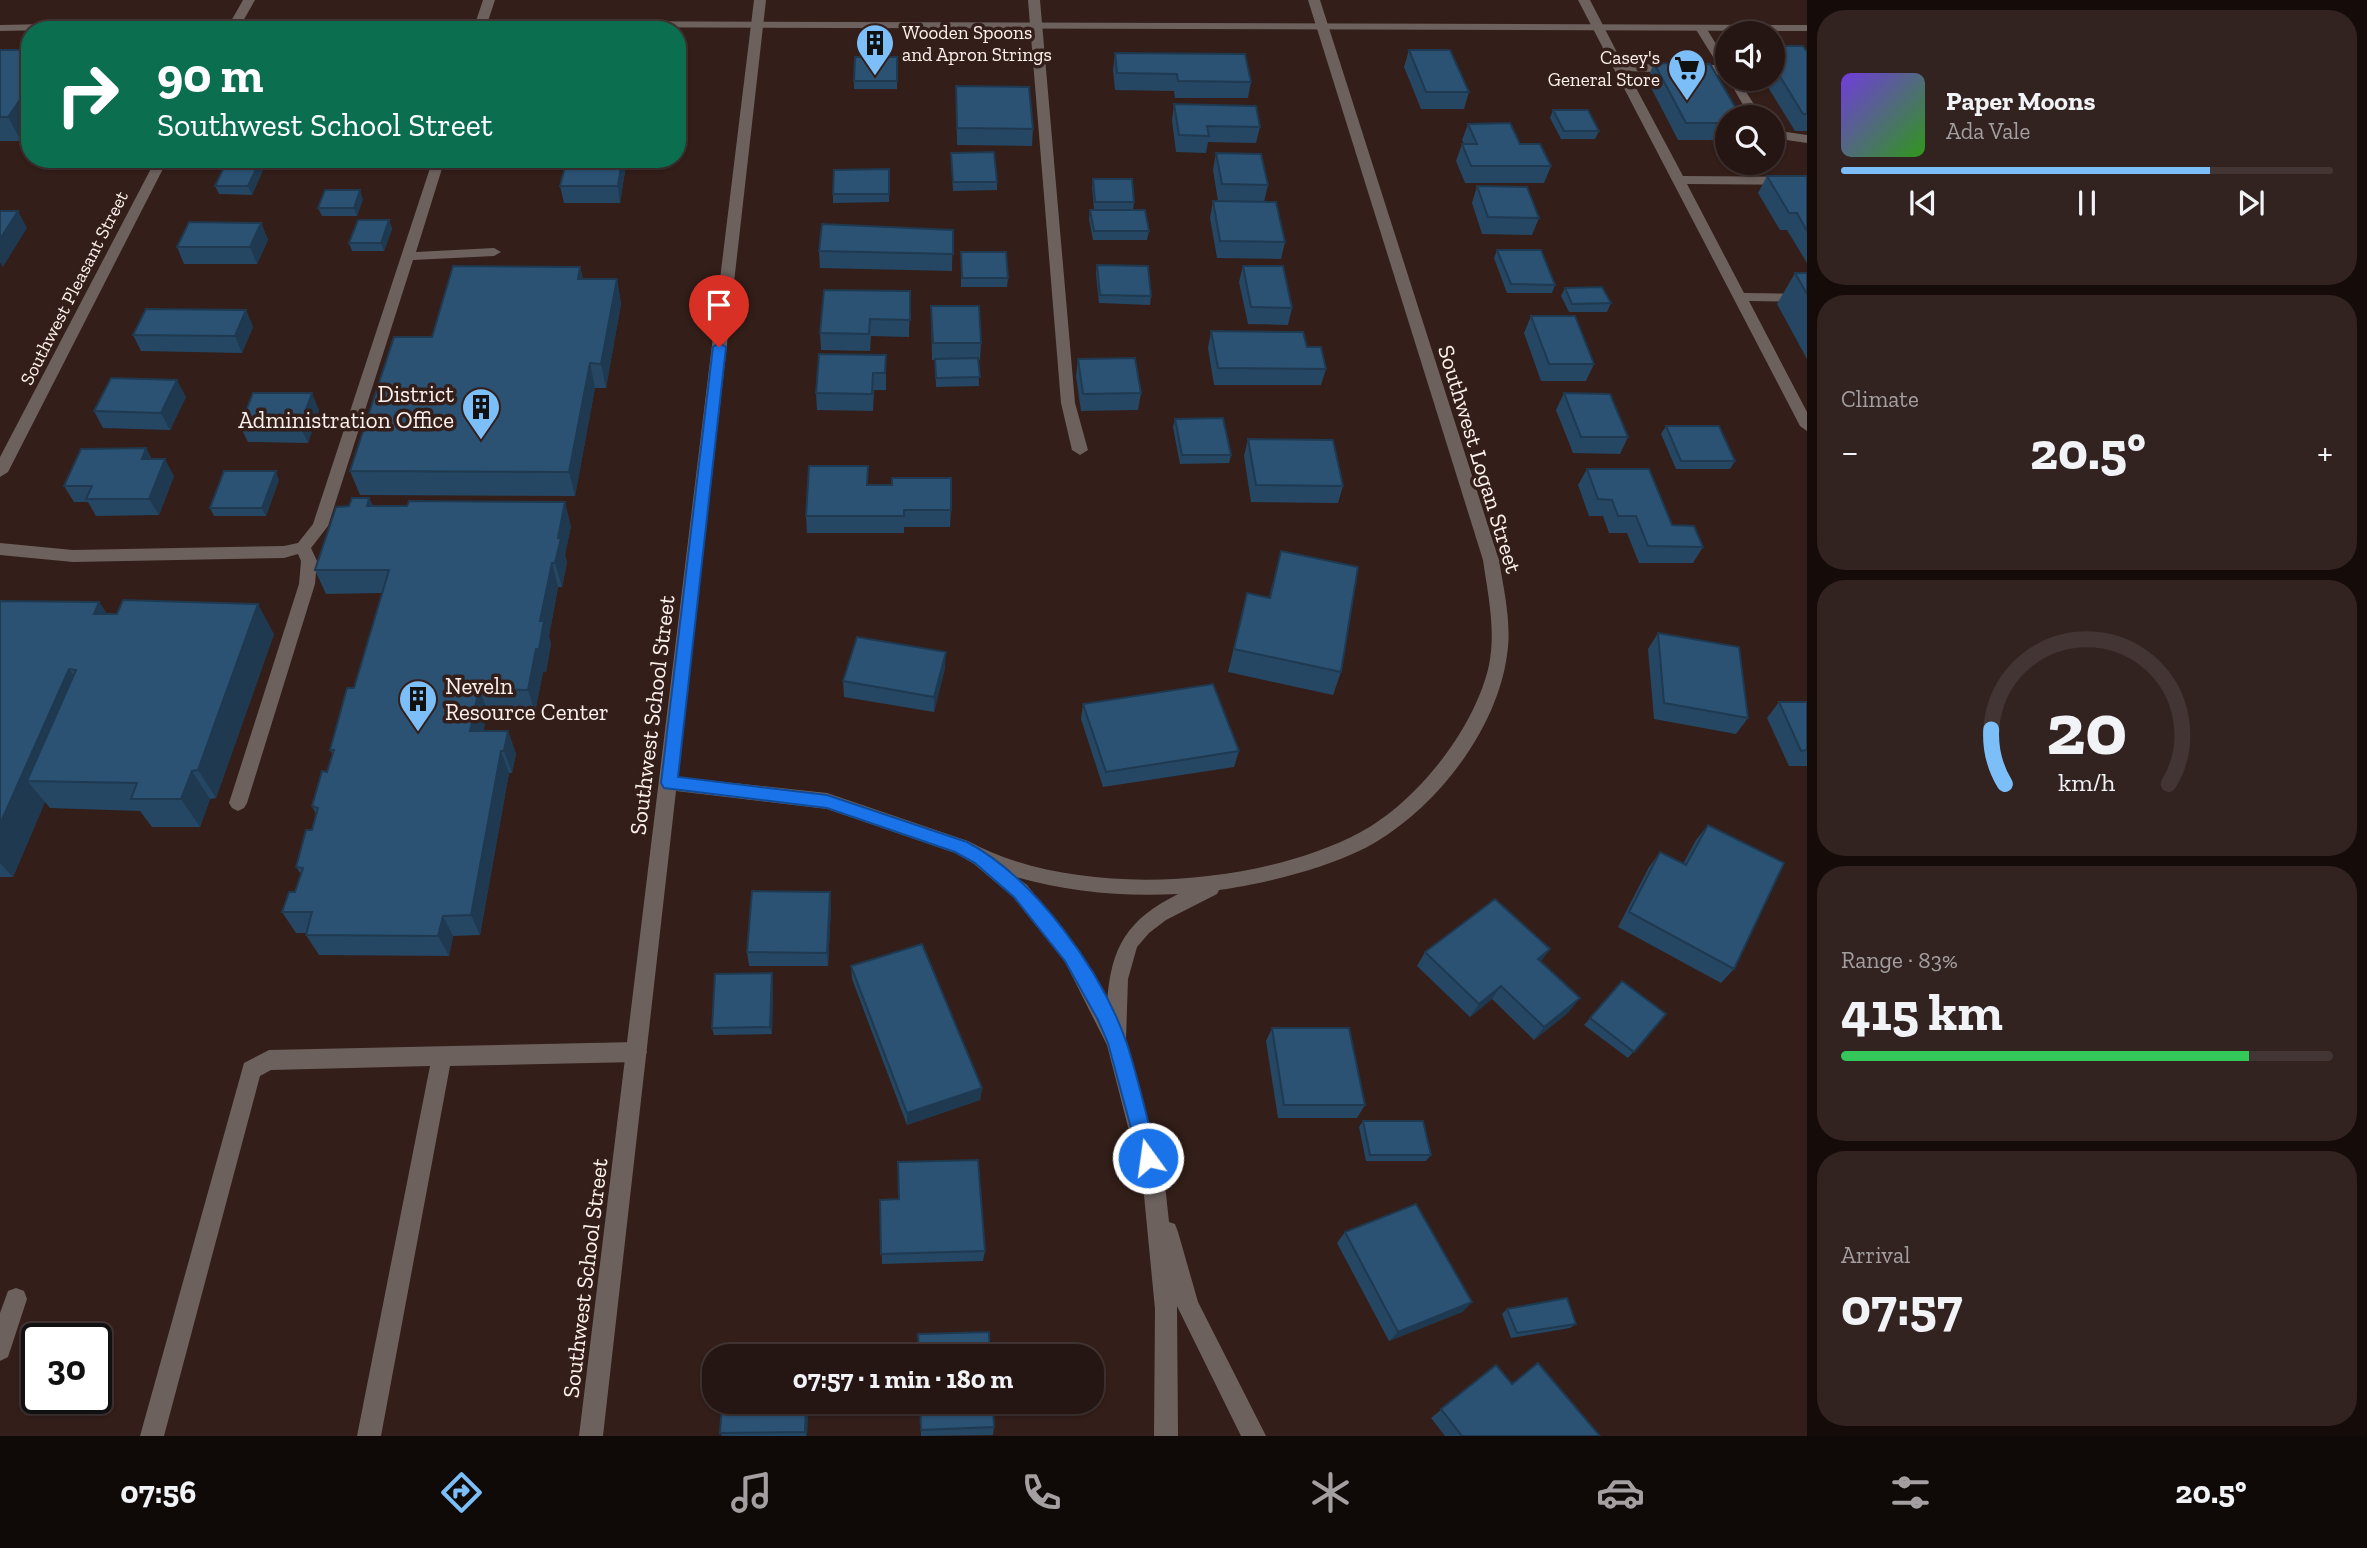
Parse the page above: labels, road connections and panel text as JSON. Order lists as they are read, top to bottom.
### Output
{
  "streets": {
    "street": ["Southwest Pleasant Street", "Southwest Logan Street", "Southwest School Street"]
  },
  "places": {
    "building": ["Wooden Spoons and Apron Strings", "District Administration Office", "Neveln Resource Center"],
    "supermarket": ["Casey's General Store"]
  },
  "page": {
    "turn": ["90 m", "Southwest School Street"],
    "song": ["Paper Moons", "Ada Vale"],
    "tile": [
      "Climate",
      ["Range · 83%", "415 km"],
      ["Arrival", "07:57"]
    ],
    "heat": ["−", "20.5°", "+"],
    "limit": "30",
    "trip": "07:57 · 1 min · 180 m",
    "tabs": ["07:56", "20.5°"],
    "gauge": ["20", "km/h"]
  }
}
